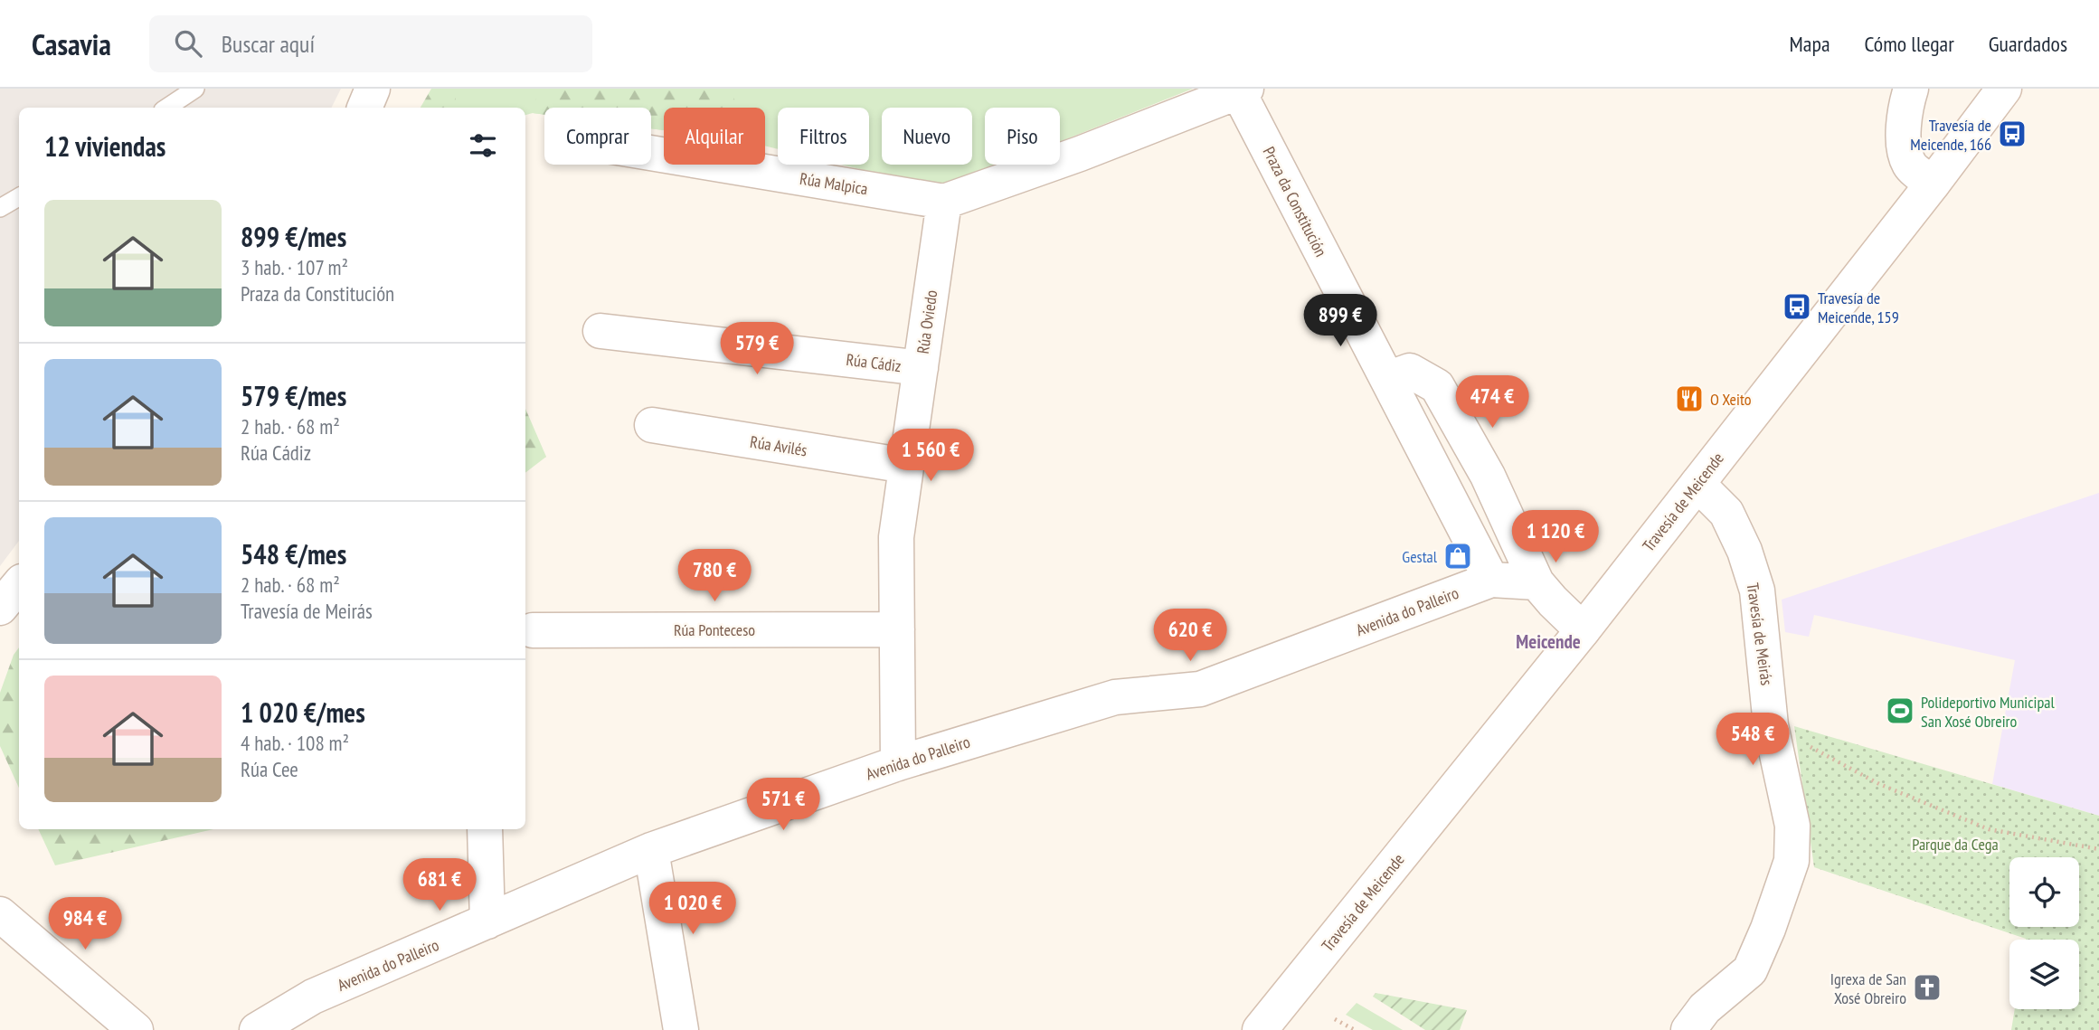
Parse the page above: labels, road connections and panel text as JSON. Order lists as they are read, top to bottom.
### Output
{
  "streets": {
    "street": [
      "Rúa Malpica",
      "Praza da Constitución",
      "Rúa Oviedo",
      "Rúa Cádiz",
      "Rúa Avilés",
      "Travesía de Meicende",
      "Avenida do Palleiro",
      "Rúa Ponteceso",
      "Travesía de Meirás"
    ]
  },
  "crossings": [
    ["Rúa Malpica", "Rúa Oviedo"],
    ["Praza da Constitución", "Avenida do Palleiro"],
    ["Rúa Oviedo", "Rúa Cádiz"],
    ["Rúa Oviedo", "Rúa Avilés"],
    ["Rúa Oviedo", "Avenida do Palleiro"],
    ["Rúa Oviedo", "Rúa Ponteceso"],
    ["Travesía de Meicende", "Travesía de Meirás"]
  ],
  "districts": ["Meicende"],
  "parks": ["Parque da Cega"],
  "places": {
    "bus stop": ["Travesía de Meicende, 166", "Travesía de Meicende, 159"],
    "restaurant": ["O Xeito"],
    "shop": ["Gestal"],
    "sports": ["Polideportivo Municipal San Xosé Obreiro"],
    "church": ["Igrexa de San Xosé Obreiro"]
  },
  "page": {
    "header": "Casavia",
    "search": "Buscar aquí",
    "nav": ["Mapa", "Cómo llegar", "Guardados"],
    "chip": [
      "Comprar",
      "Alquilar",
      "Filtros",
      "Nuevo",
      "Piso"
    ],
    "heading": "12 viviendas",
    "list": [
      {
        "name": "899 €/mes",
        "note": "3 hab. · 107 m² · Praza da Constitución"
      },
      {
        "name": "579 €/mes",
        "note": "2 hab. · 68 m² · Rúa Cádiz"
      },
      {
        "name": "548 €/mes",
        "note": "2 hab. · 68 m² · Travesía de Meirás"
      },
      {
        "name": "1 020 €/mes",
        "note": "4 hab. · 108 m² · Rúa Cee"
      }
    ],
    "price": [
      "899 €",
      "579 €",
      "474 €",
      "1 560 €",
      "1 120 €",
      "780 €",
      "620 €",
      "548 €",
      "571 €",
      "681 €",
      "1 020 €",
      "984 €"
    ]
  }
}
